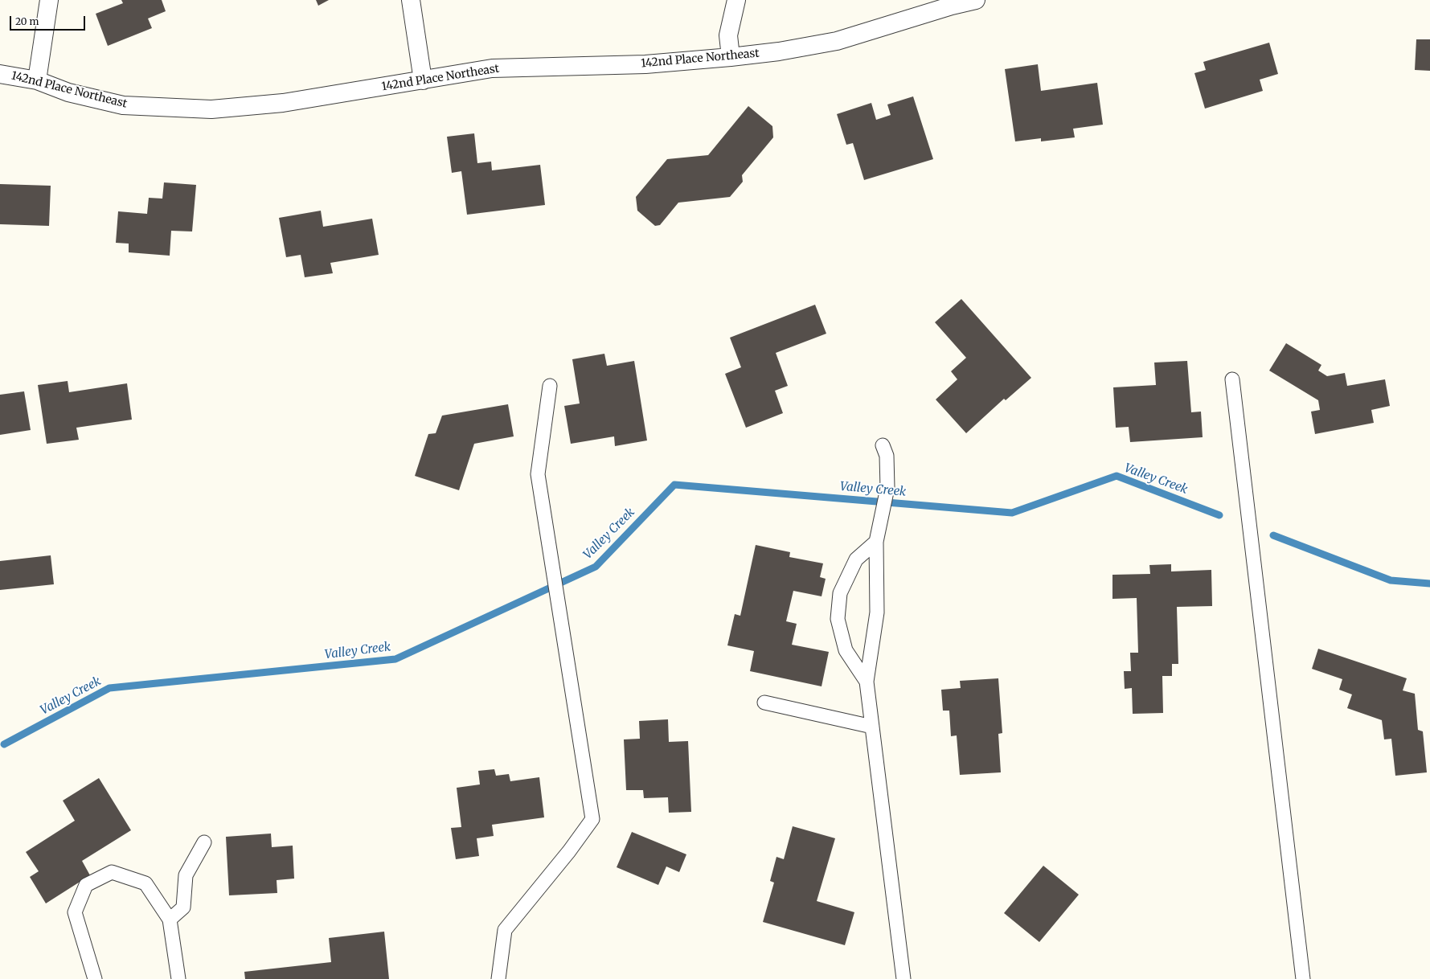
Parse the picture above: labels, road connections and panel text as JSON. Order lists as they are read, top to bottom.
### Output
{
  "streets": {
    "street": ["142nd Place Northeast"]
  },
  "water": ["Valley Creek"],
  "scale_bar": "20 m"
}
